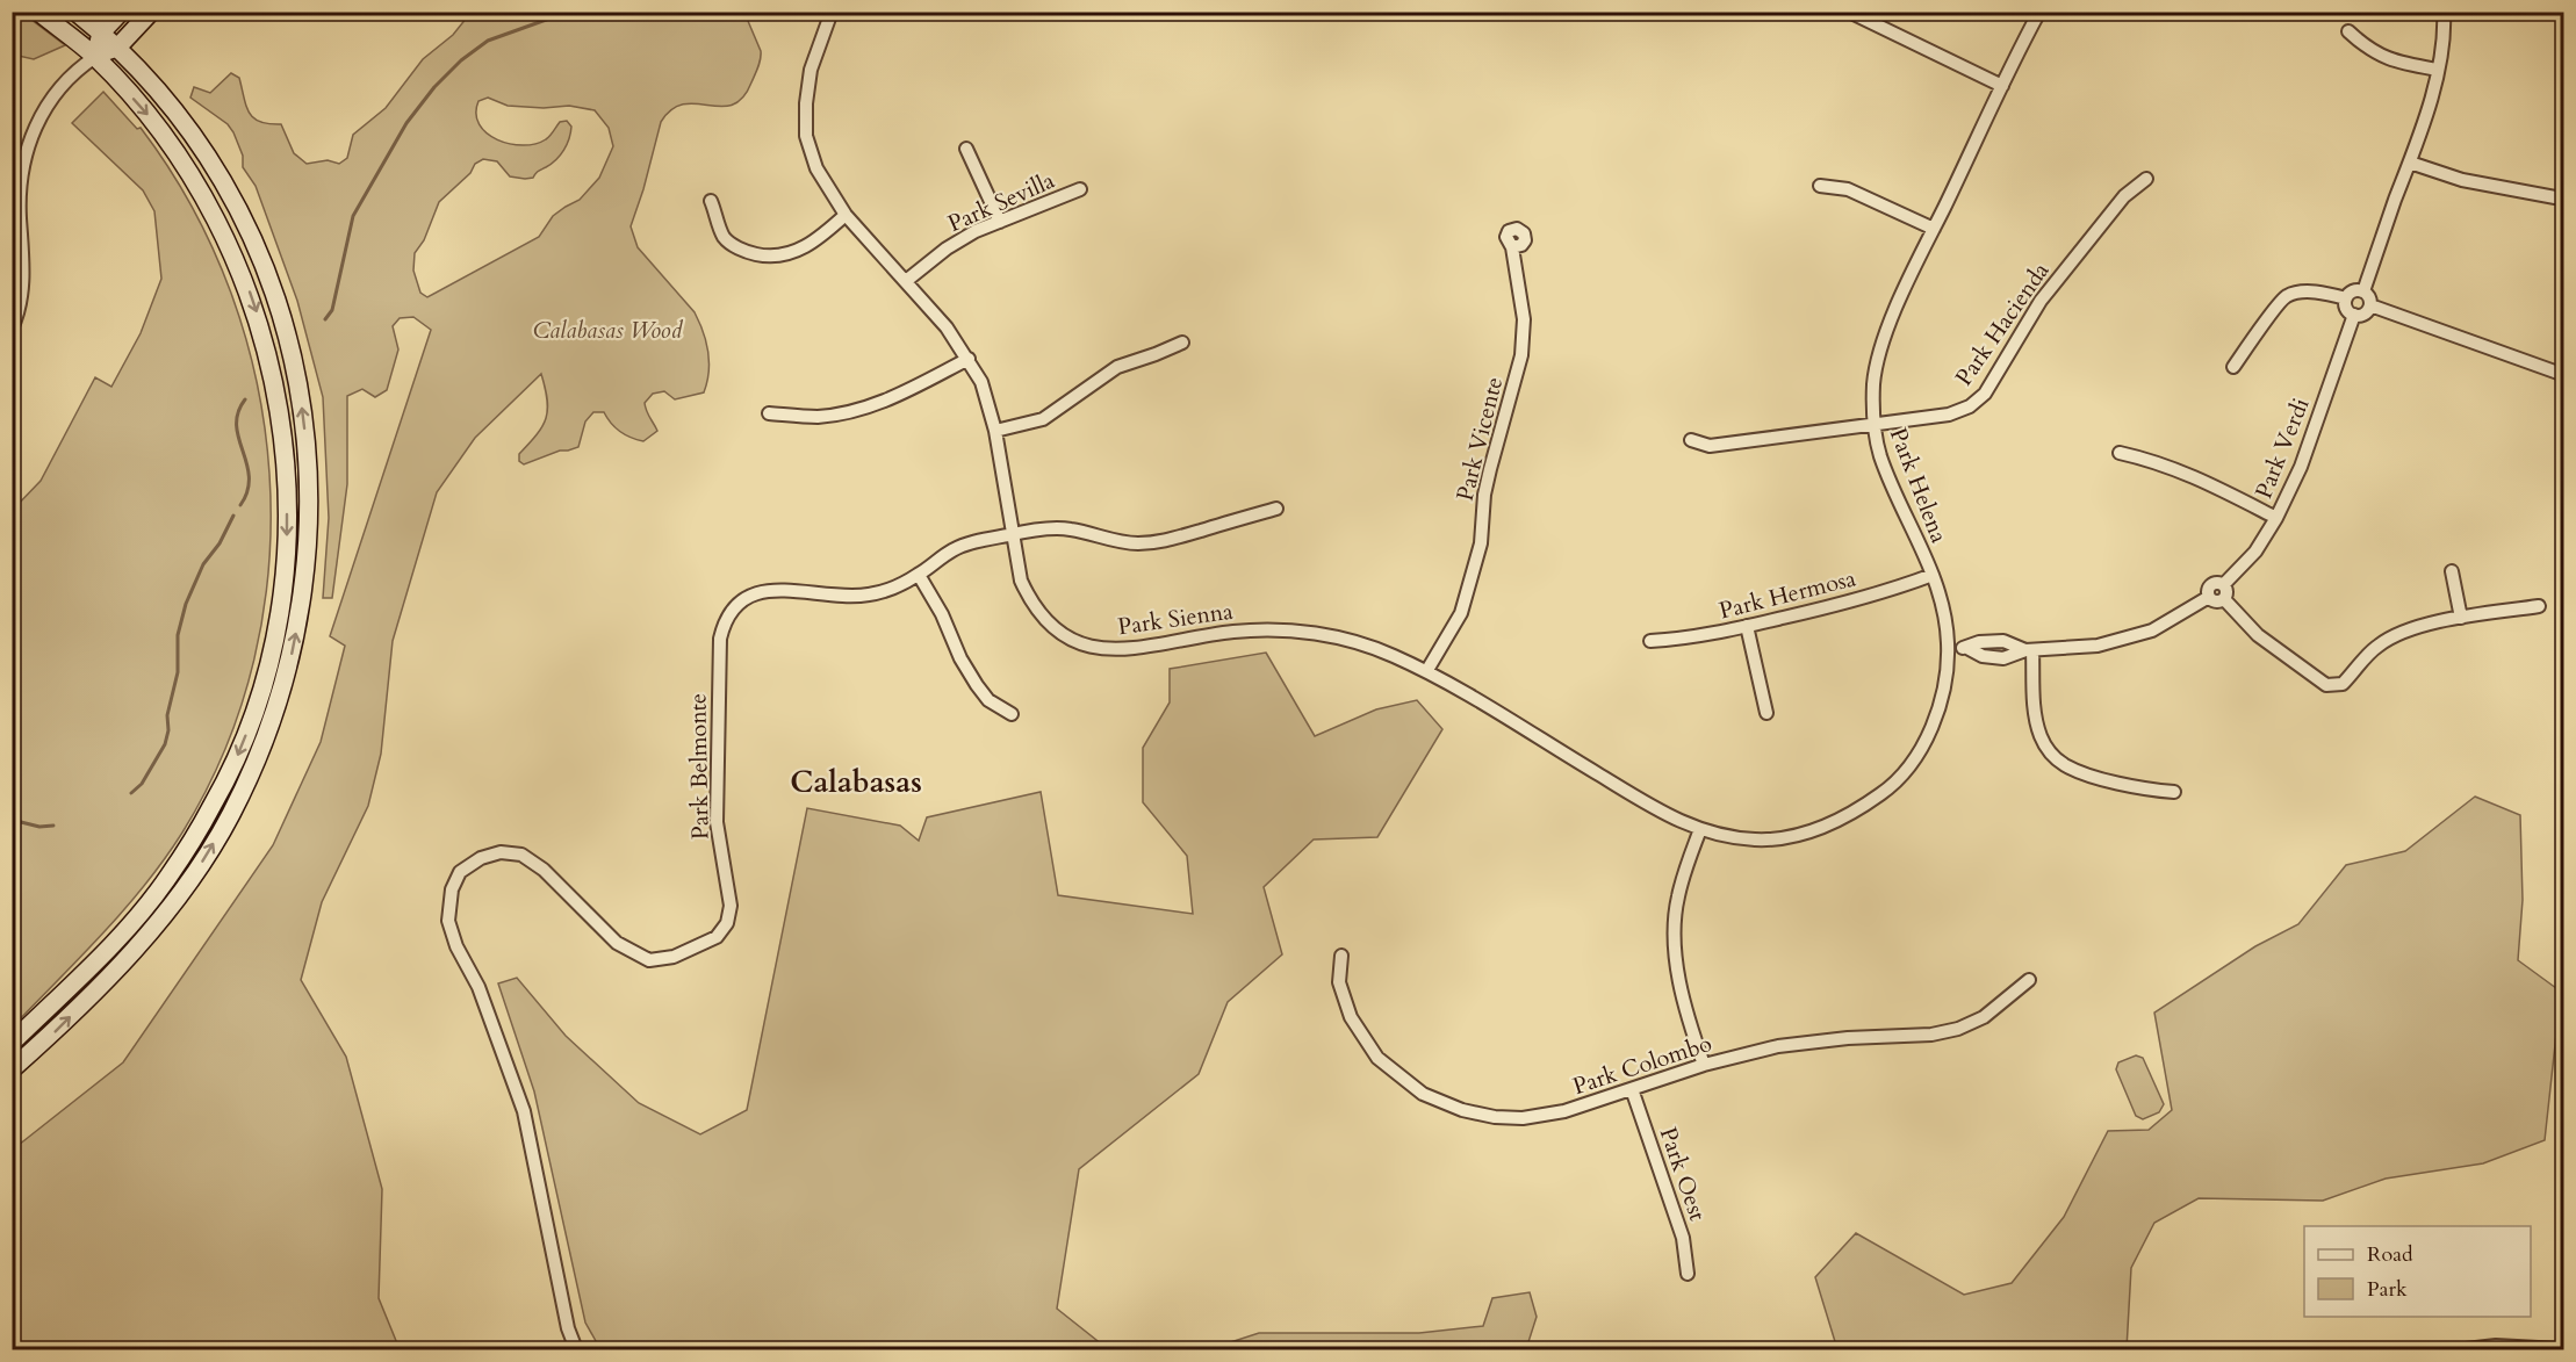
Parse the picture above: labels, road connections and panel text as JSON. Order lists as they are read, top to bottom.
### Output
{
  "streets": {
    "street": [
      "Park Sevilla",
      "Park Hacienda",
      "Park Vicente",
      "Park Verdi",
      "Park Helena",
      "Park Hermosa",
      "Park Sienna",
      "Park Belmonte",
      "Park Colombo",
      "Park Oest"
    ]
  },
  "crossings": [
    ["Park Sevilla", "Park Sienna"],
    ["Park Hacienda", "Park Helena"],
    ["Park Vicente", "Park Sienna"],
    ["Park Verdi", "Park Helena"],
    ["Park Helena", "Park Hermosa"],
    ["Park Helena", "Park Sienna"],
    ["Park Sienna", "Park Belmonte"],
    ["Park Colombo", "Park Oest"]
  ],
  "districts": ["Calabasas"],
  "parks": ["Calabasas Wood"],
  "legend": ["Road", "Park"]
}
